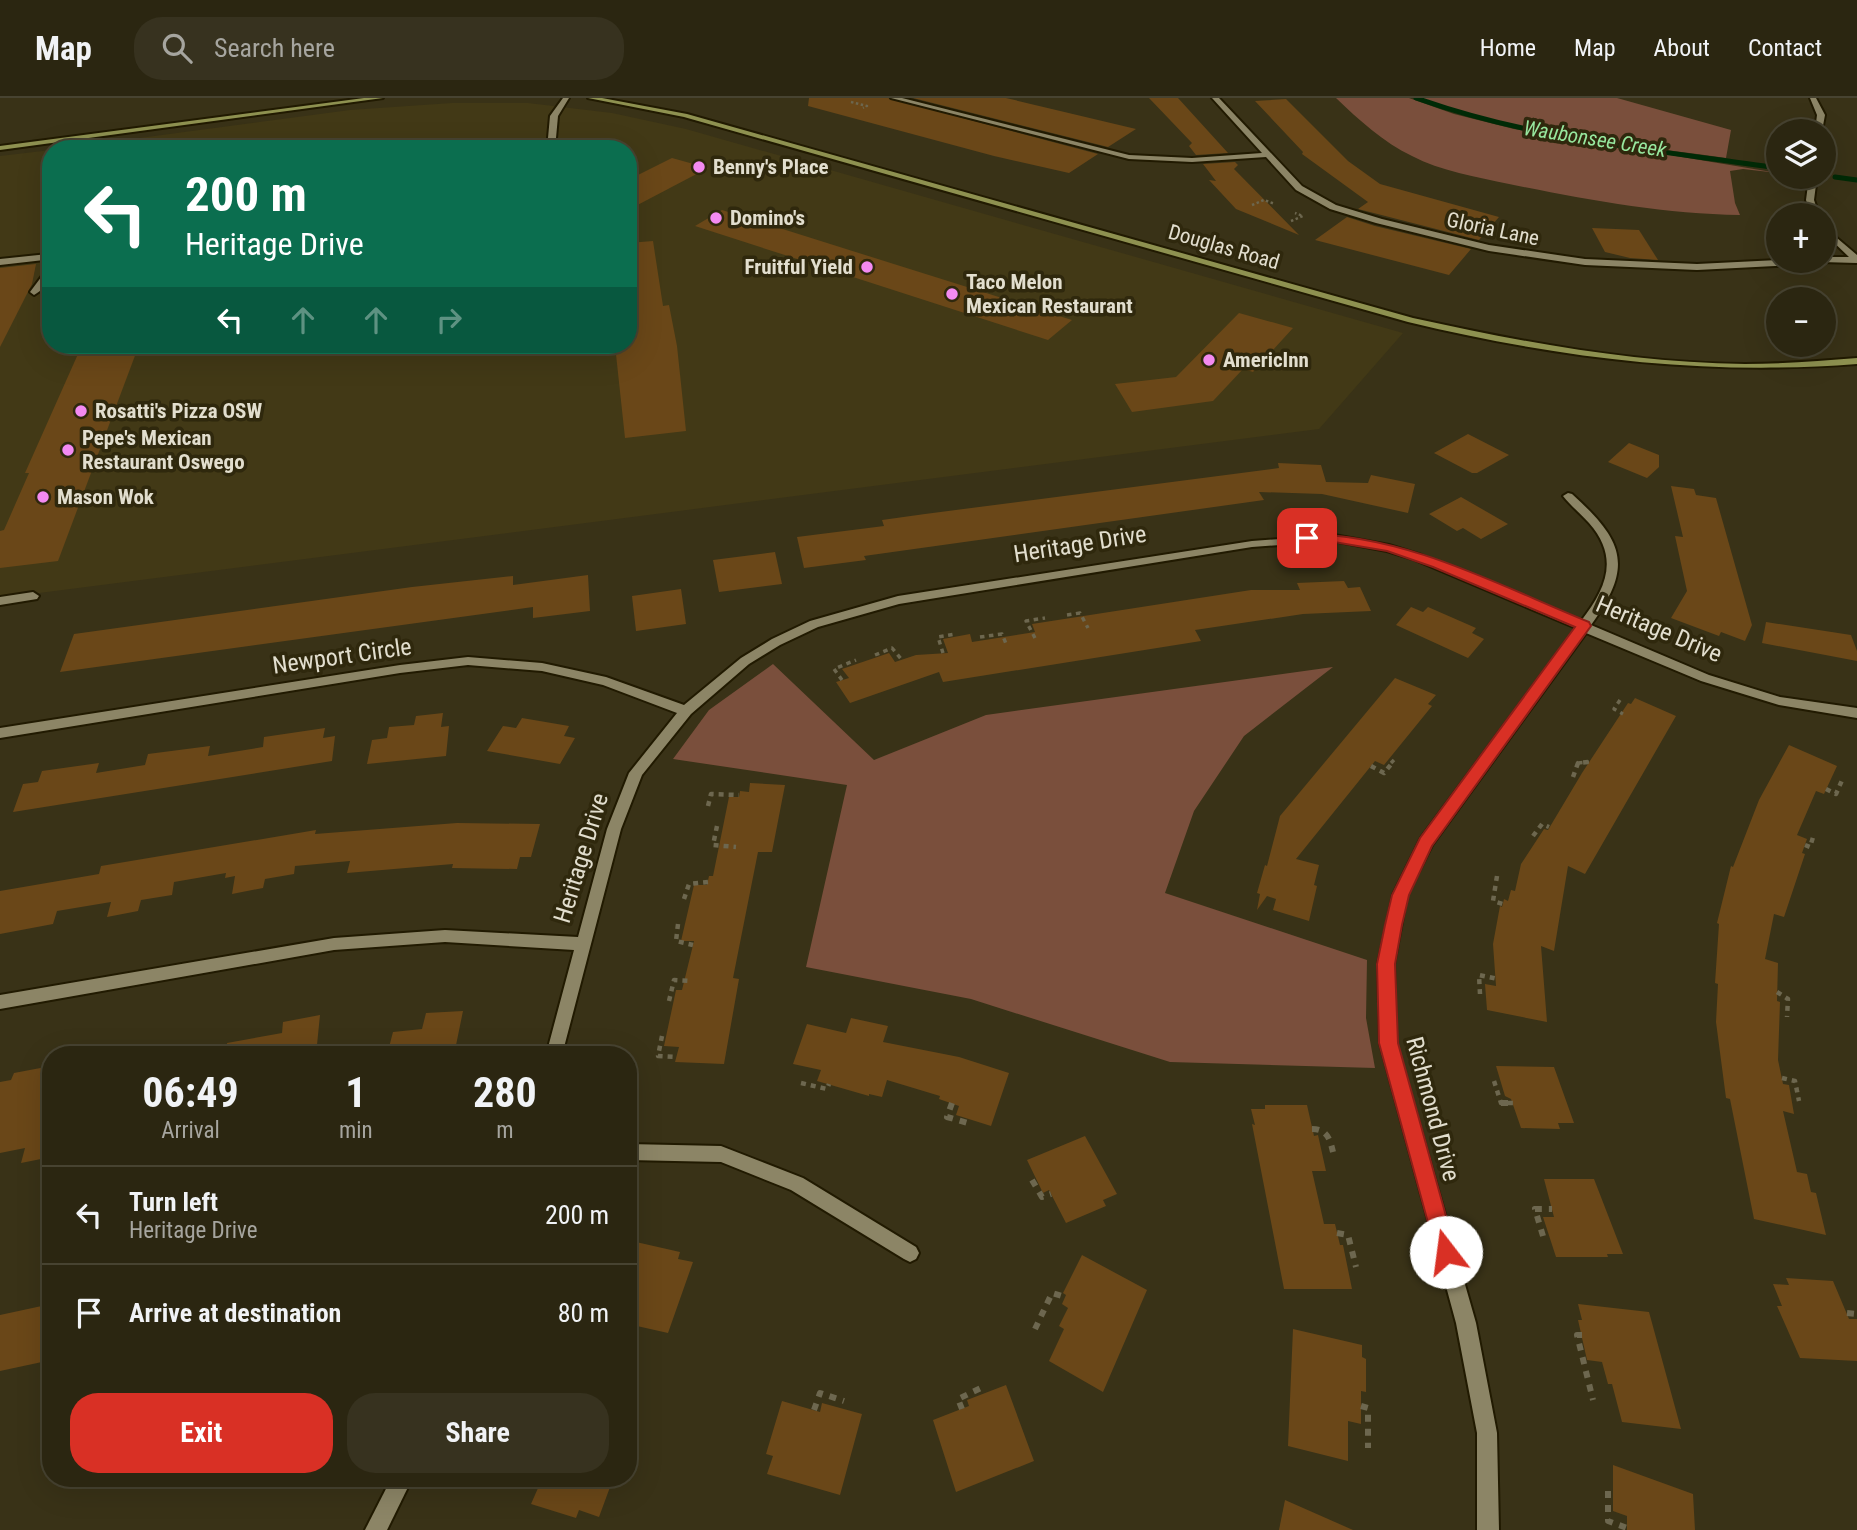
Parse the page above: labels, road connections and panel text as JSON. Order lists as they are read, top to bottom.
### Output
{
  "streets": {
    "street": [
      "Gloria Lane",
      "Douglas Road",
      "Heritage Drive",
      "Newport Circle",
      "Richmond Drive"
    ]
  },
  "crossings": [
    ["Heritage Drive", "Newport Circle"],
    ["Heritage Drive", "Richmond Drive"]
  ],
  "water": ["Waubonsee Creek"],
  "places": [
    "Benny's Place",
    "Domino's",
    "Fruitful Yield",
    "Taco Melon Mexican Restaurant",
    "AmericInn",
    "Rosatti's Pizza OSW",
    "Pepe's Mexican Restaurant Oswego",
    "Mason Wok"
  ],
  "page": {
    "header": "Map",
    "search": "Search here",
    "nav": [
      "Home",
      "Map",
      "About",
      "Contact"
    ],
    "map_buttons": ["+", "−"],
    "turn": ["200 m", "Heritage Drive"],
    "eta": [
      "06:49",
      "Arrival",
      "1",
      "min",
      "280",
      "m"
    ],
    "list": [
      {
        "name": "Turn left",
        "note": "Heritage Drive",
        "value": "200 m"
      },
      {
        "name": "Arrive at destination",
        "value": "80 m"
      }
    ],
    "buttons": ["Exit", "Share"]
  }
}
